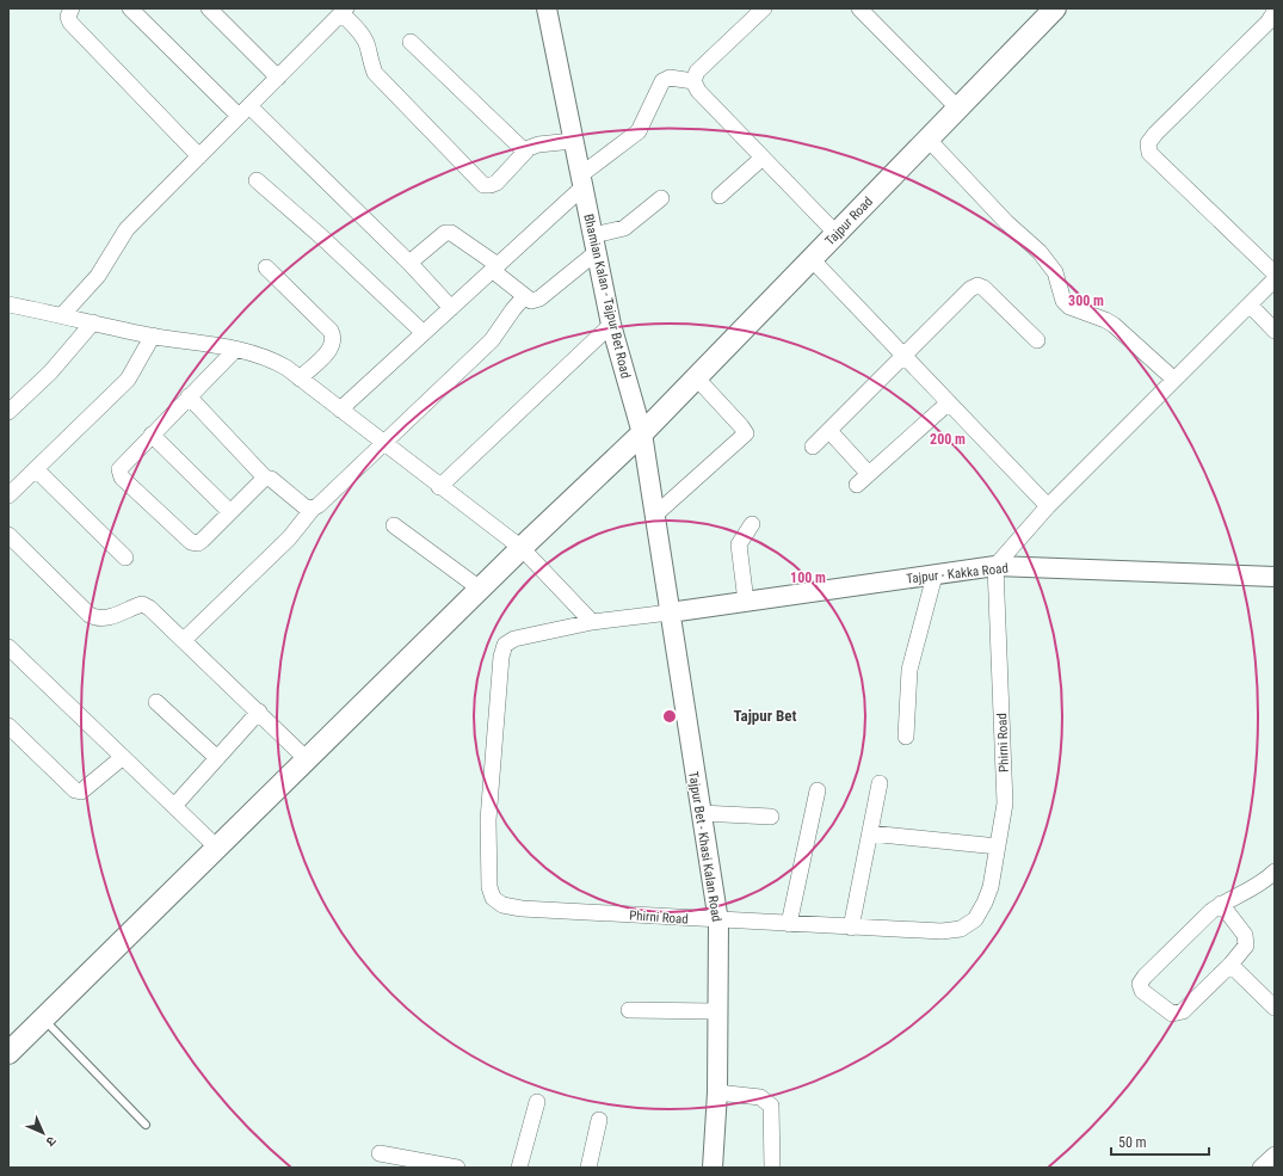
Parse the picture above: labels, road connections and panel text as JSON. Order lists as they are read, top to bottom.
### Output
{
  "streets": {
    "main road": ["Tajpur Road"],
    "street": [
      "Bhamian Kalan - Tajpur Bet Road",
      "Tajpur - Kakka Road",
      "Phirni Road",
      "Tajpur Bet - Khasi Kalan Road"
    ]
  },
  "crossings": [
    ["Tajpur Road", "Bhamian Kalan - Tajpur Bet Road"],
    ["Bhamian Kalan - Tajpur Bet Road", "Tajpur - Kakka Road"],
    ["Bhamian Kalan - Tajpur Bet Road", "Phirni Road"],
    ["Bhamian Kalan - Tajpur Bet Road", "Tajpur Bet - Khasi Kalan Road"],
    ["Tajpur - Kakka Road", "Phirni Road"],
    ["Tajpur - Kakka Road", "Tajpur Bet - Khasi Kalan Road"],
    ["Phirni Road", "Tajpur Bet - Khasi Kalan Road"]
  ],
  "districts": ["Tajpur Bet"],
  "scale_bar": "50 m",
  "north": "bottom right",
  "rings": ["300 m", "200 m", "100 m"]
}
